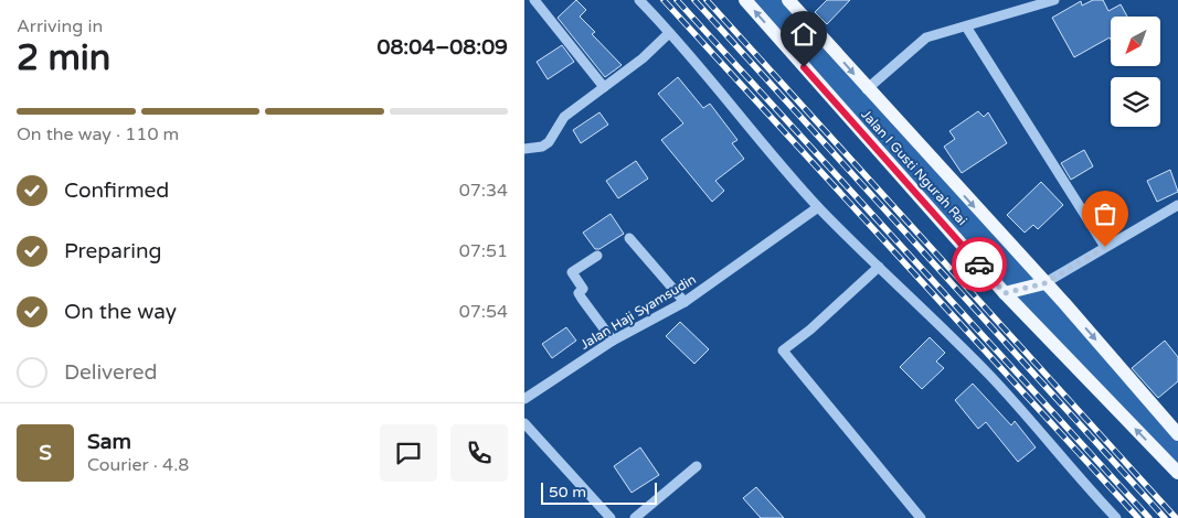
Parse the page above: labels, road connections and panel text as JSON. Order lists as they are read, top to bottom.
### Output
{
  "streets": {
    "main road": ["Jalan I Gusti Ngurah Rai"],
    "street": ["Jalan Haji Syamsudin"]
  },
  "scale_bar": "50 m",
  "north": "bottom left",
  "page": {
    "heading": ["2 min", "Arriving in", "08:04–08:09"],
    "panel": ["Sam", "Courier · 4.8"],
    "bar": "On the way · 110 m",
    "list": [
      ["Confirmed", "07:34"],
      ["Preparing", "07:51"],
      ["On the way", "07:54"],
      "Delivered"
    ],
    "round": "S",
    "scale": "50 m"
  }
}
